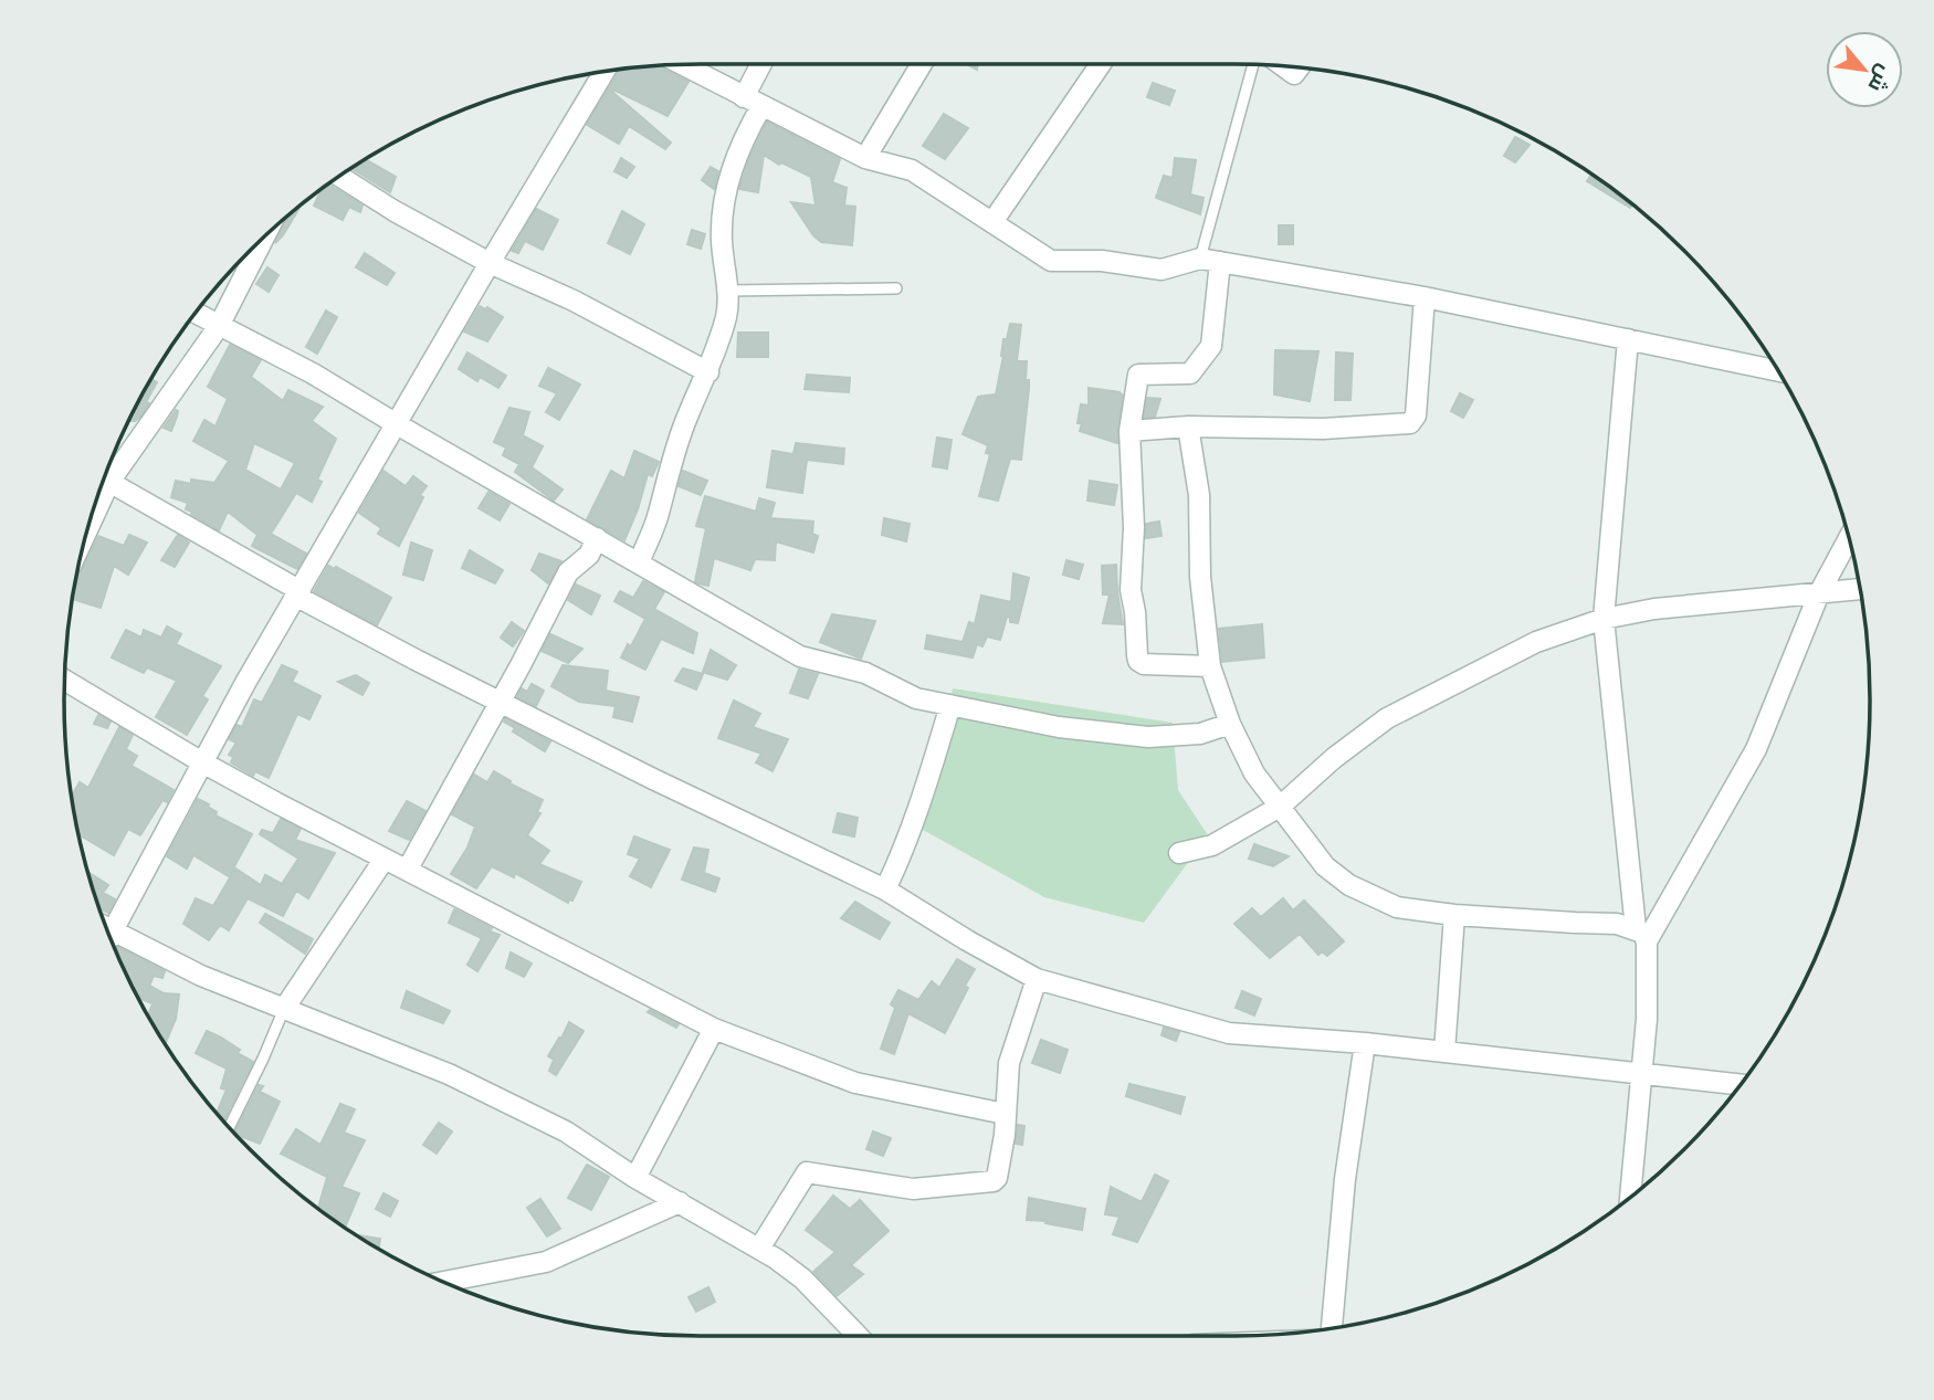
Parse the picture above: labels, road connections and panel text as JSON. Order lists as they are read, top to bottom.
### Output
{
  "north": "bottom right"
}
